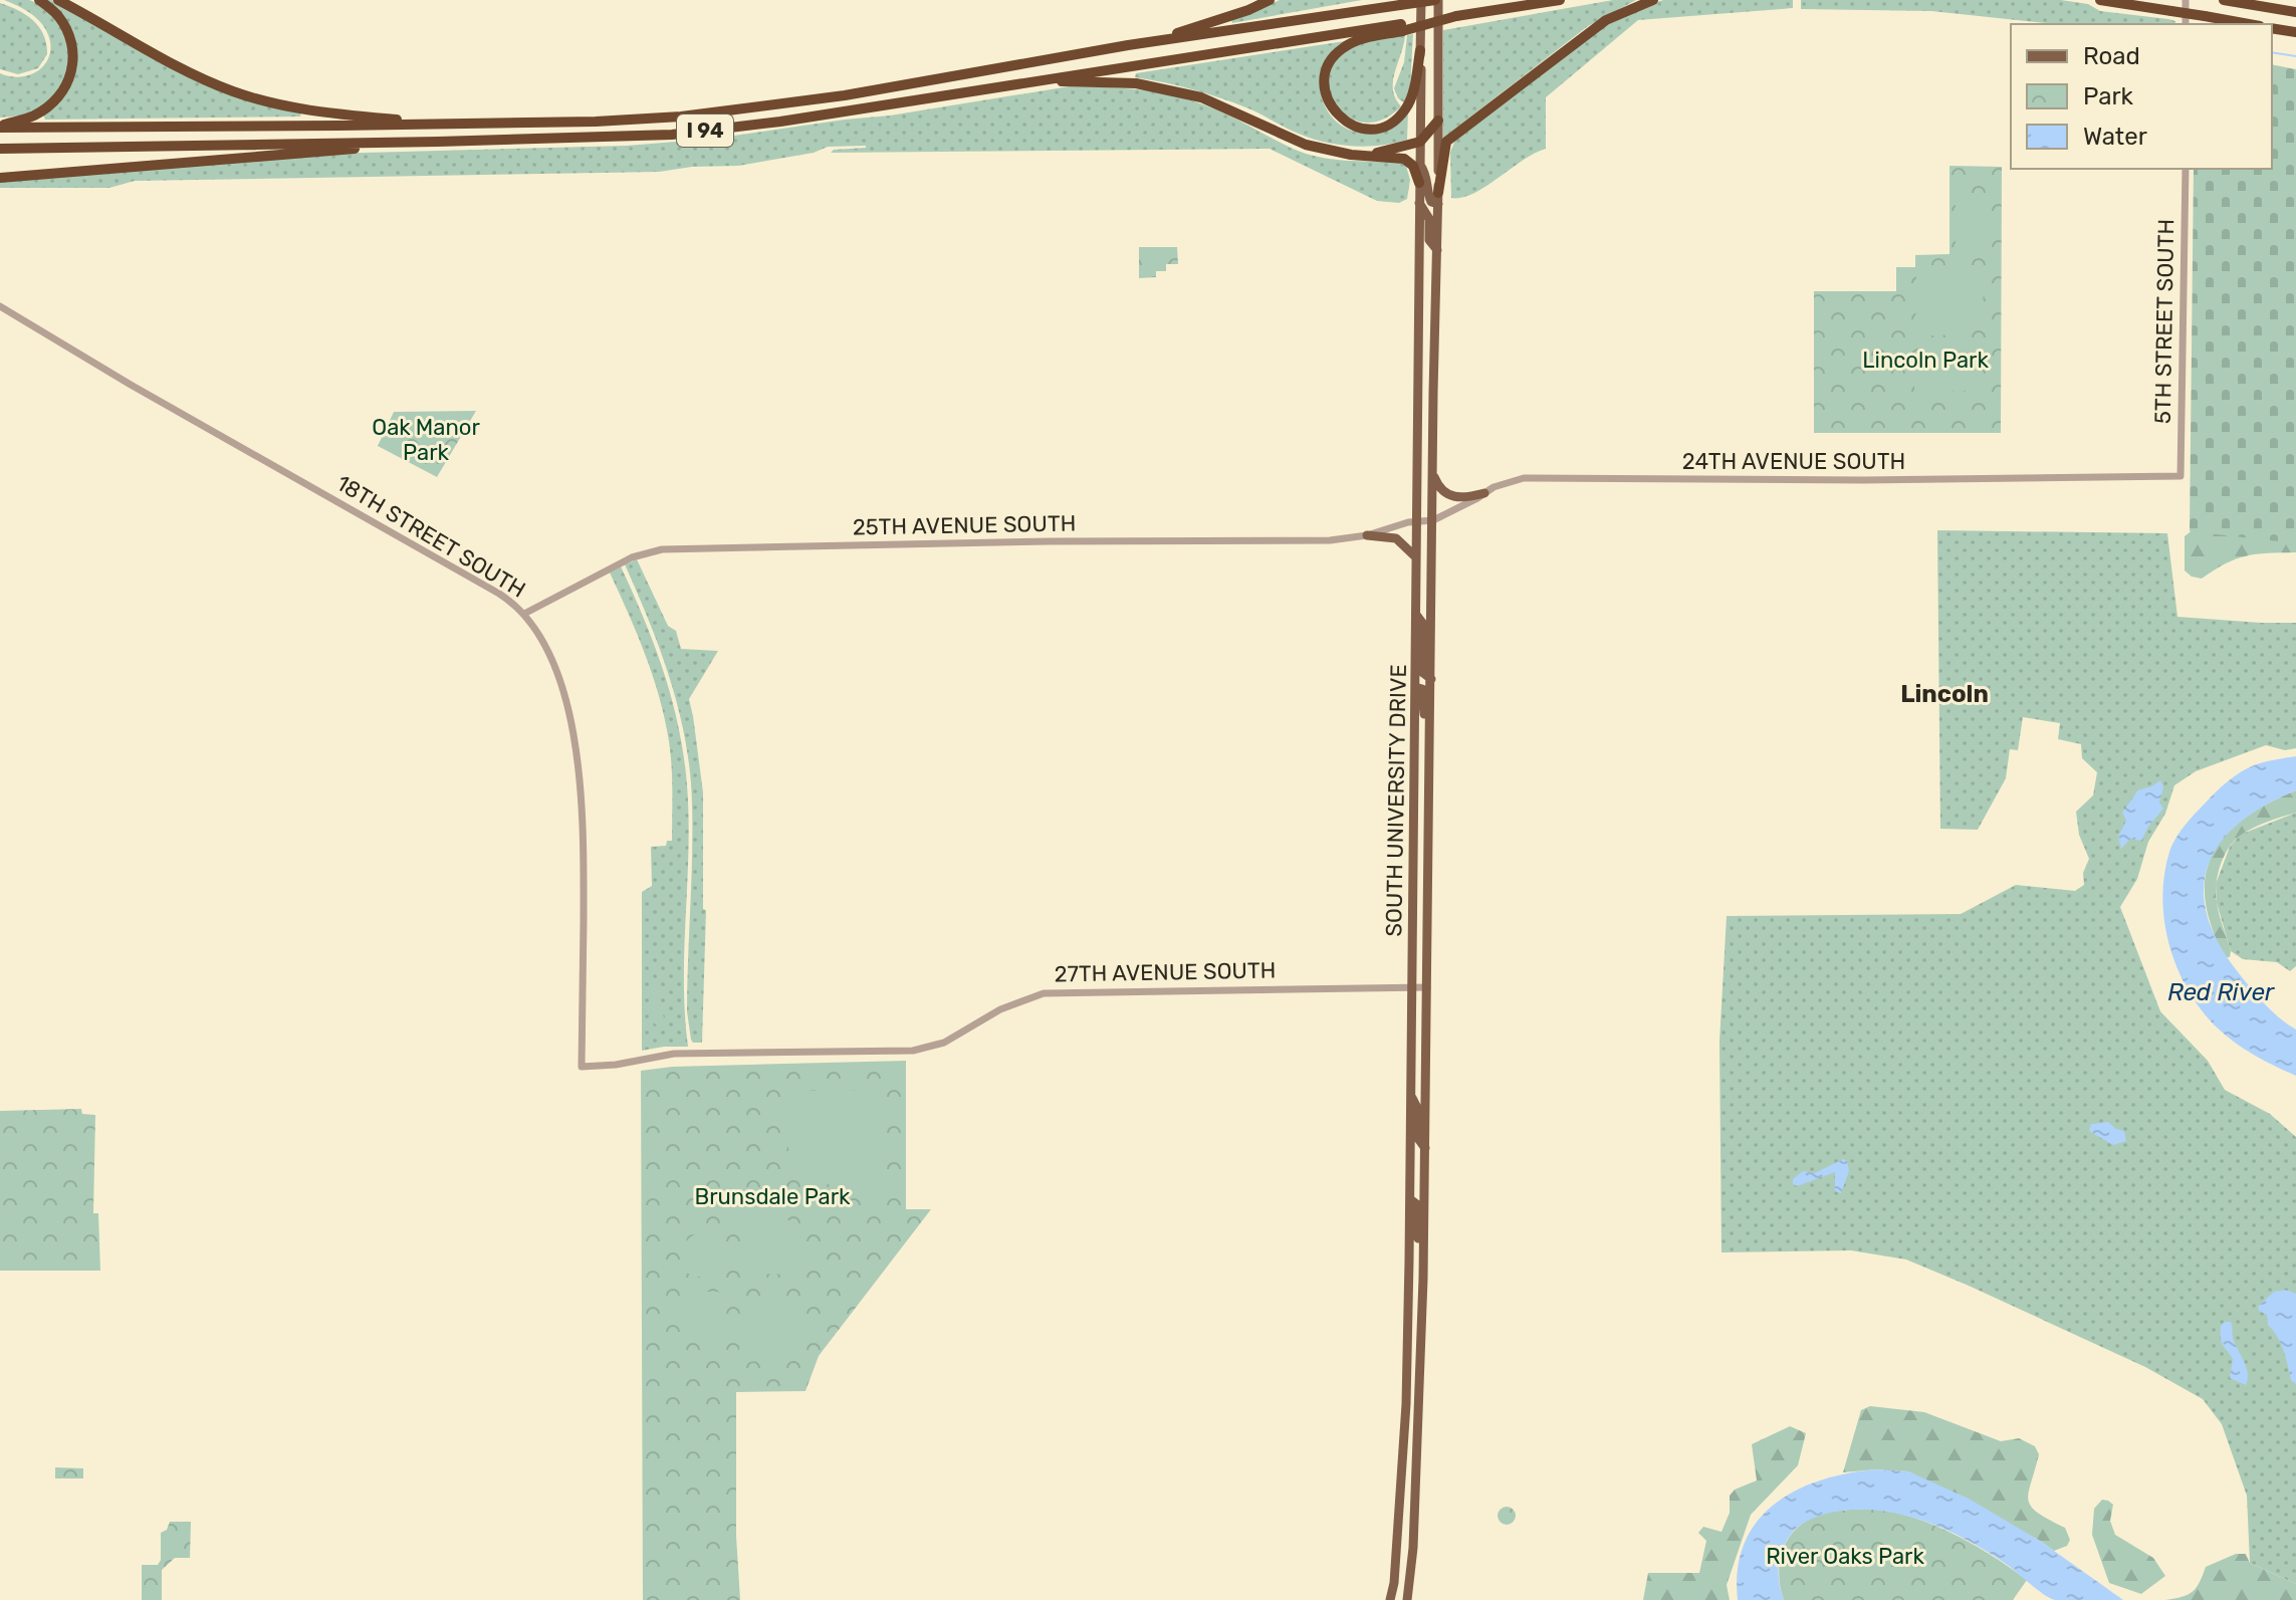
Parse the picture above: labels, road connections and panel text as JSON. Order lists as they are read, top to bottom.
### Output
{
  "streets": {
    "highway": ["I 94"],
    "main road": ["SOUTH UNIVERSITY DRIVE"],
    "street": [
      "5TH STREET SOUTH",
      "24TH AVENUE SOUTH",
      "25TH AVENUE SOUTH",
      "18TH STREET SOUTH",
      "27TH AVENUE SOUTH"
    ]
  },
  "crossings": [
    ["I 94", "SOUTH UNIVERSITY DRIVE"],
    ["5TH STREET SOUTH", "24TH AVENUE SOUTH"],
    ["24TH AVENUE SOUTH", "25TH AVENUE SOUTH"],
    ["24TH AVENUE SOUTH", "SOUTH UNIVERSITY DRIVE"],
    ["25TH AVENUE SOUTH", "18TH STREET SOUTH"],
    ["25TH AVENUE SOUTH", "SOUTH UNIVERSITY DRIVE"],
    ["18TH STREET SOUTH", "27TH AVENUE SOUTH"],
    ["SOUTH UNIVERSITY DRIVE", "27TH AVENUE SOUTH"]
  ],
  "districts": ["Lincoln"],
  "water": ["Red River"],
  "parks": [
    "Lincoln Park",
    "Oak Manor Park",
    "Brunsdale Park",
    "River Oaks Park"
  ],
  "legend": ["Road", "Park", "Water"]
}
